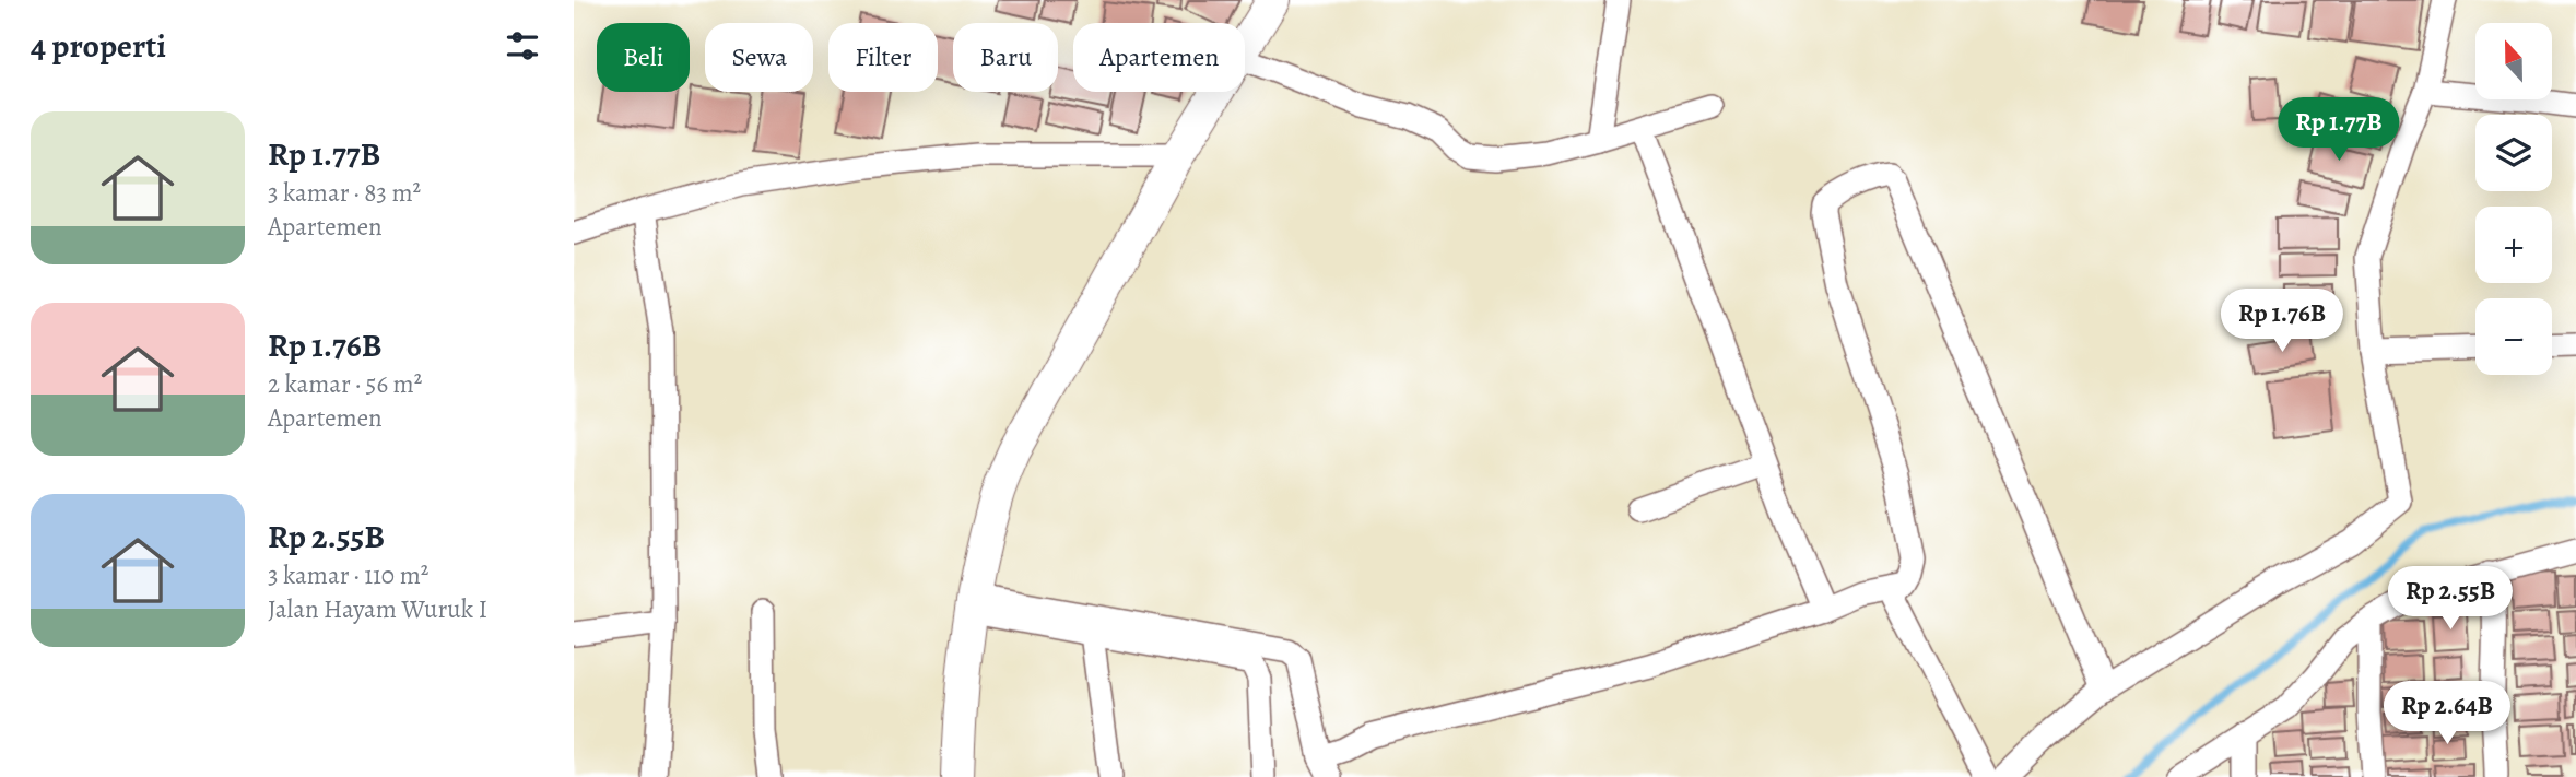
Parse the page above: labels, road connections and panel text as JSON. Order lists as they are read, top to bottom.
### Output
{
  "north": "top",
  "page": {
    "heading": "4 properti",
    "map_buttons": ["+", "−"],
    "chip": [
      "Beli",
      "Sewa",
      "Filter",
      "Baru",
      "Apartemen"
    ],
    "list": [
      {
        "name": "Rp 1.77B",
        "note": "3 kamar · 83 m² · Apartemen"
      },
      {
        "name": "Rp 1.76B",
        "note": "2 kamar · 56 m² · Apartemen"
      },
      {
        "name": "Rp 2.55B",
        "note": "3 kamar · 110 m² · Jalan Hayam Wuruk I"
      }
    ],
    "price": [
      "Rp 1.77B",
      "Rp 1.76B",
      "Rp 2.55B",
      "Rp 2.64B"
    ]
  }
}
